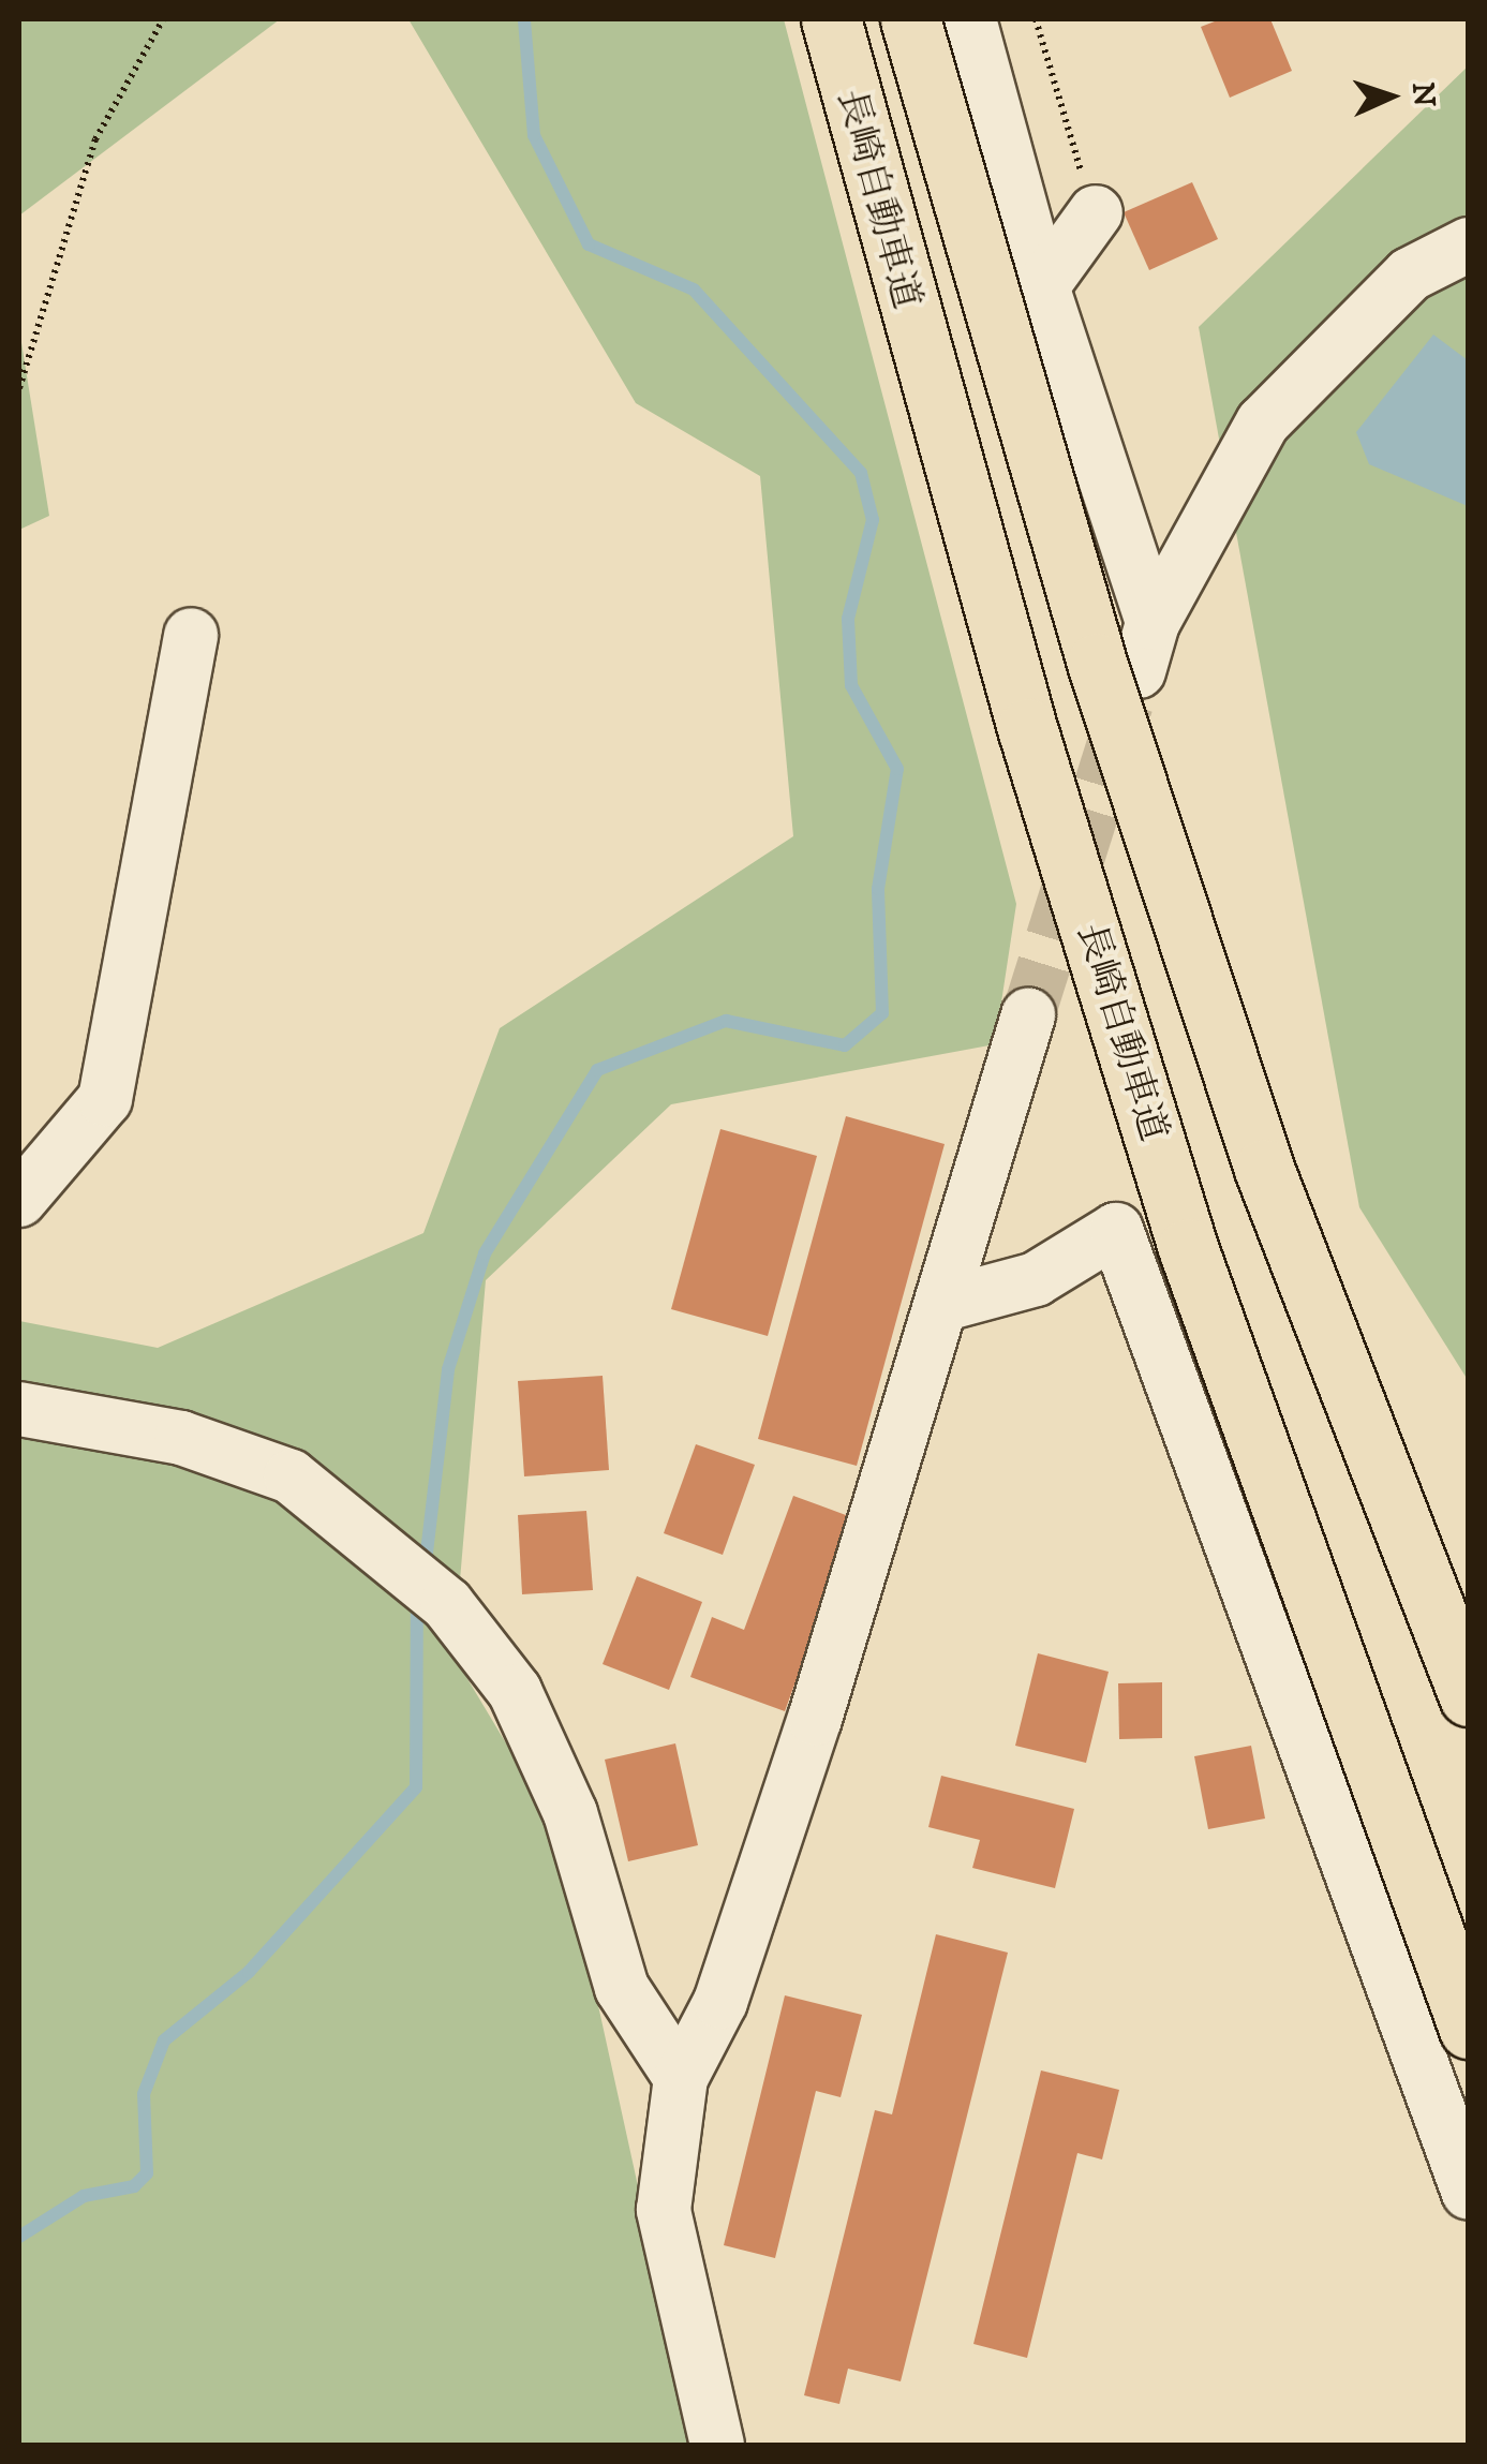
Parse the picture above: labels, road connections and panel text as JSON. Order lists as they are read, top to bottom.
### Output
{
  "streets": {
    "highway": ["長崎自動車道"]
  },
  "north": "right"
}
